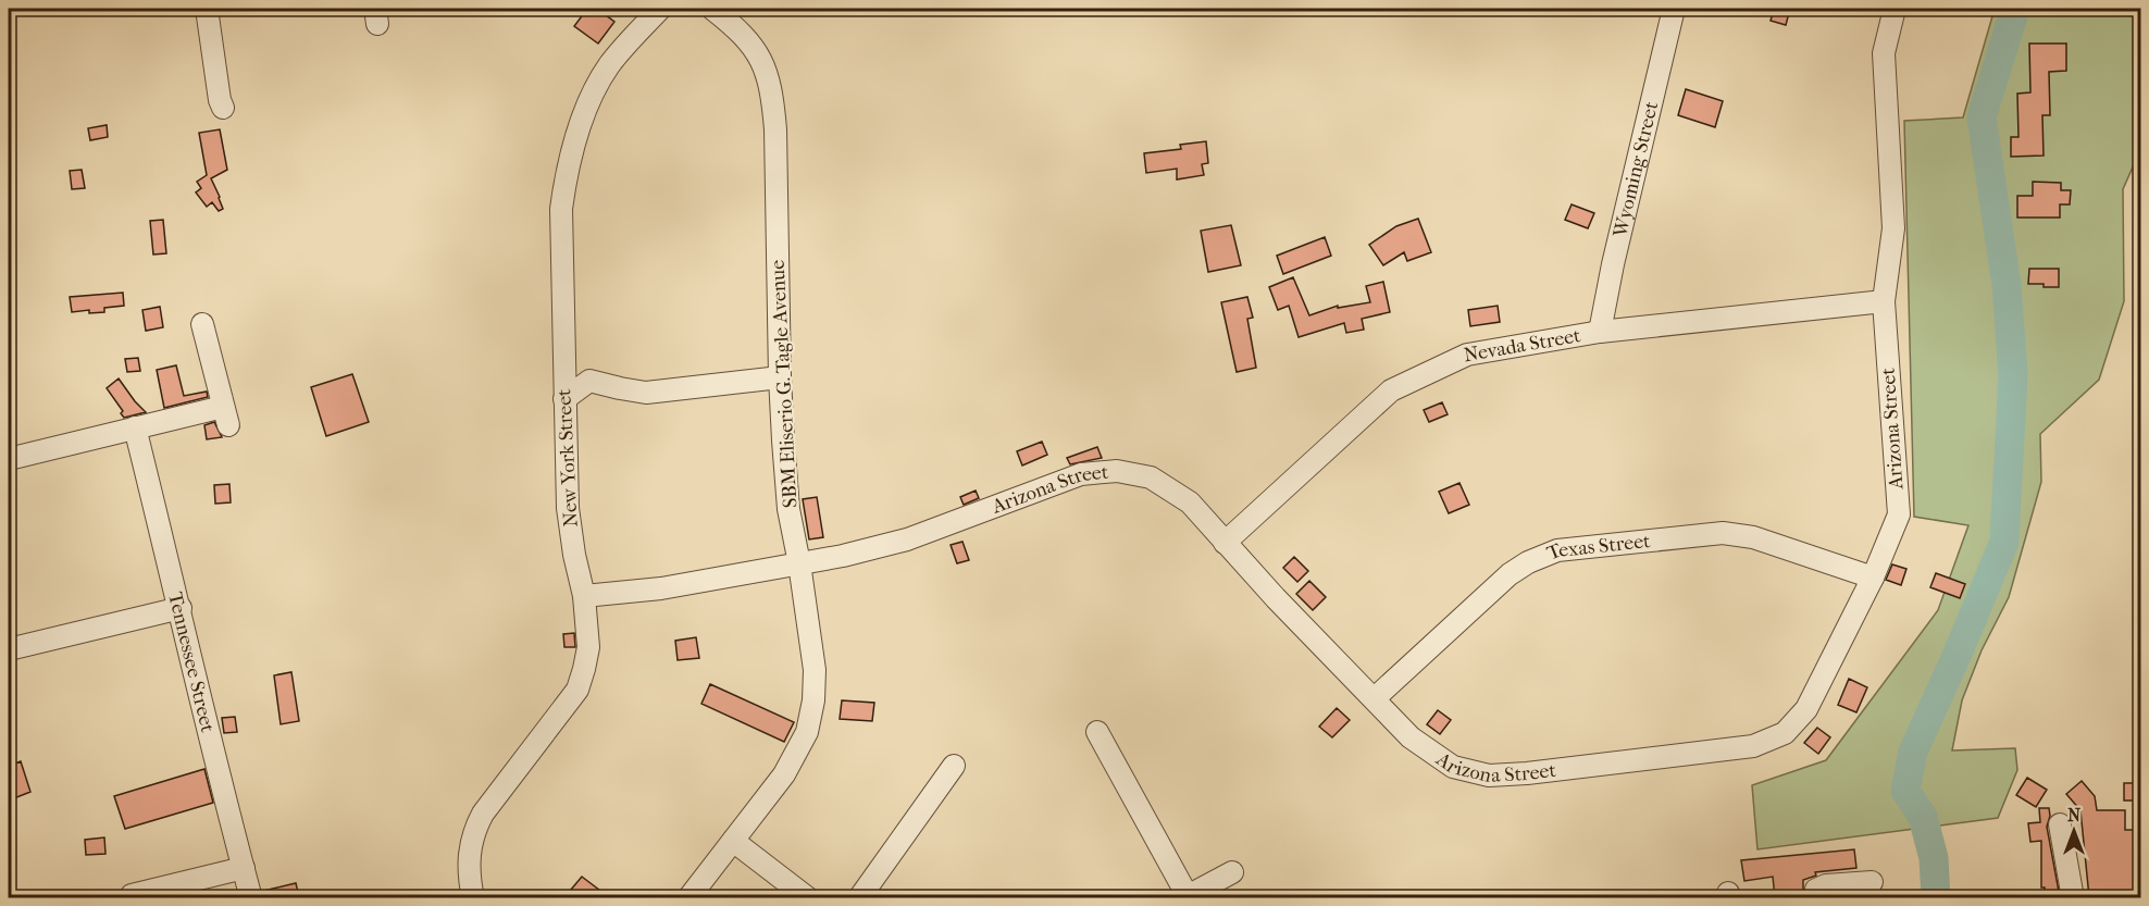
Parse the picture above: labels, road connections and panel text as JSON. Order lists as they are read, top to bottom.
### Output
{
  "streets": {
    "street": [
      "Wyoming Street",
      "Nevada Street",
      "SBM Eliserio G. Tagle Avenue",
      "Arizona Street",
      "New York Street",
      "Texas Street",
      "Tennessee Street"
    ]
  },
  "crossings": [
    ["Wyoming Street", "Nevada Street"],
    ["Nevada Street", "Arizona Street"],
    ["SBM Eliserio G. Tagle Avenue", "Arizona Street"],
    ["Arizona Street", "New York Street"],
    ["Arizona Street", "Texas Street"]
  ],
  "north": "top"
}
